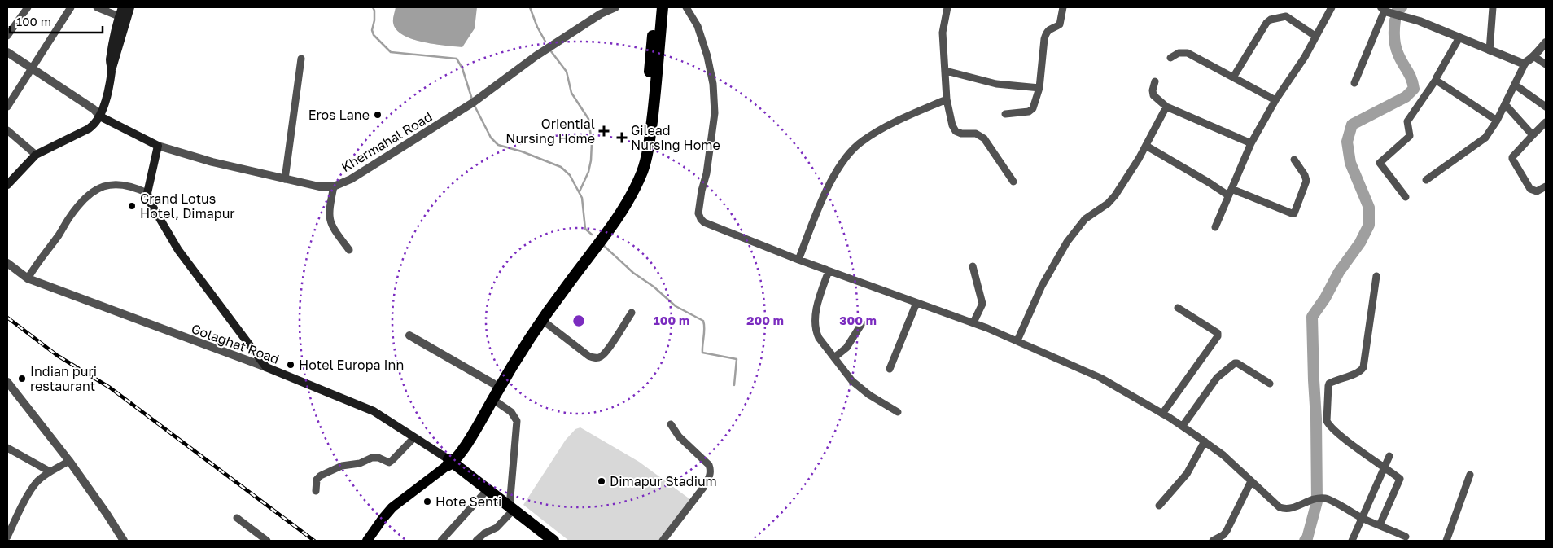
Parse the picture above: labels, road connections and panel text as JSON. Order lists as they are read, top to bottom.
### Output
{
  "streets": {
    "main road": ["Khermahal Road", "Golaghat Road"]
  },
  "places": {
    "other": [
      "Eros Lane",
      "Grand Lotus Hotel, Dimapur",
      "Hotel Europa Inn",
      "Indian puri restaurant",
      "Dimapur Stadium",
      "Hote Senti"
    ],
    "health": ["Oriential Nursing Home", "Gilead Nursing Home"]
  },
  "scale_bar": "100 m",
  "rings": ["100 m", "200 m", "300 m"]
}
